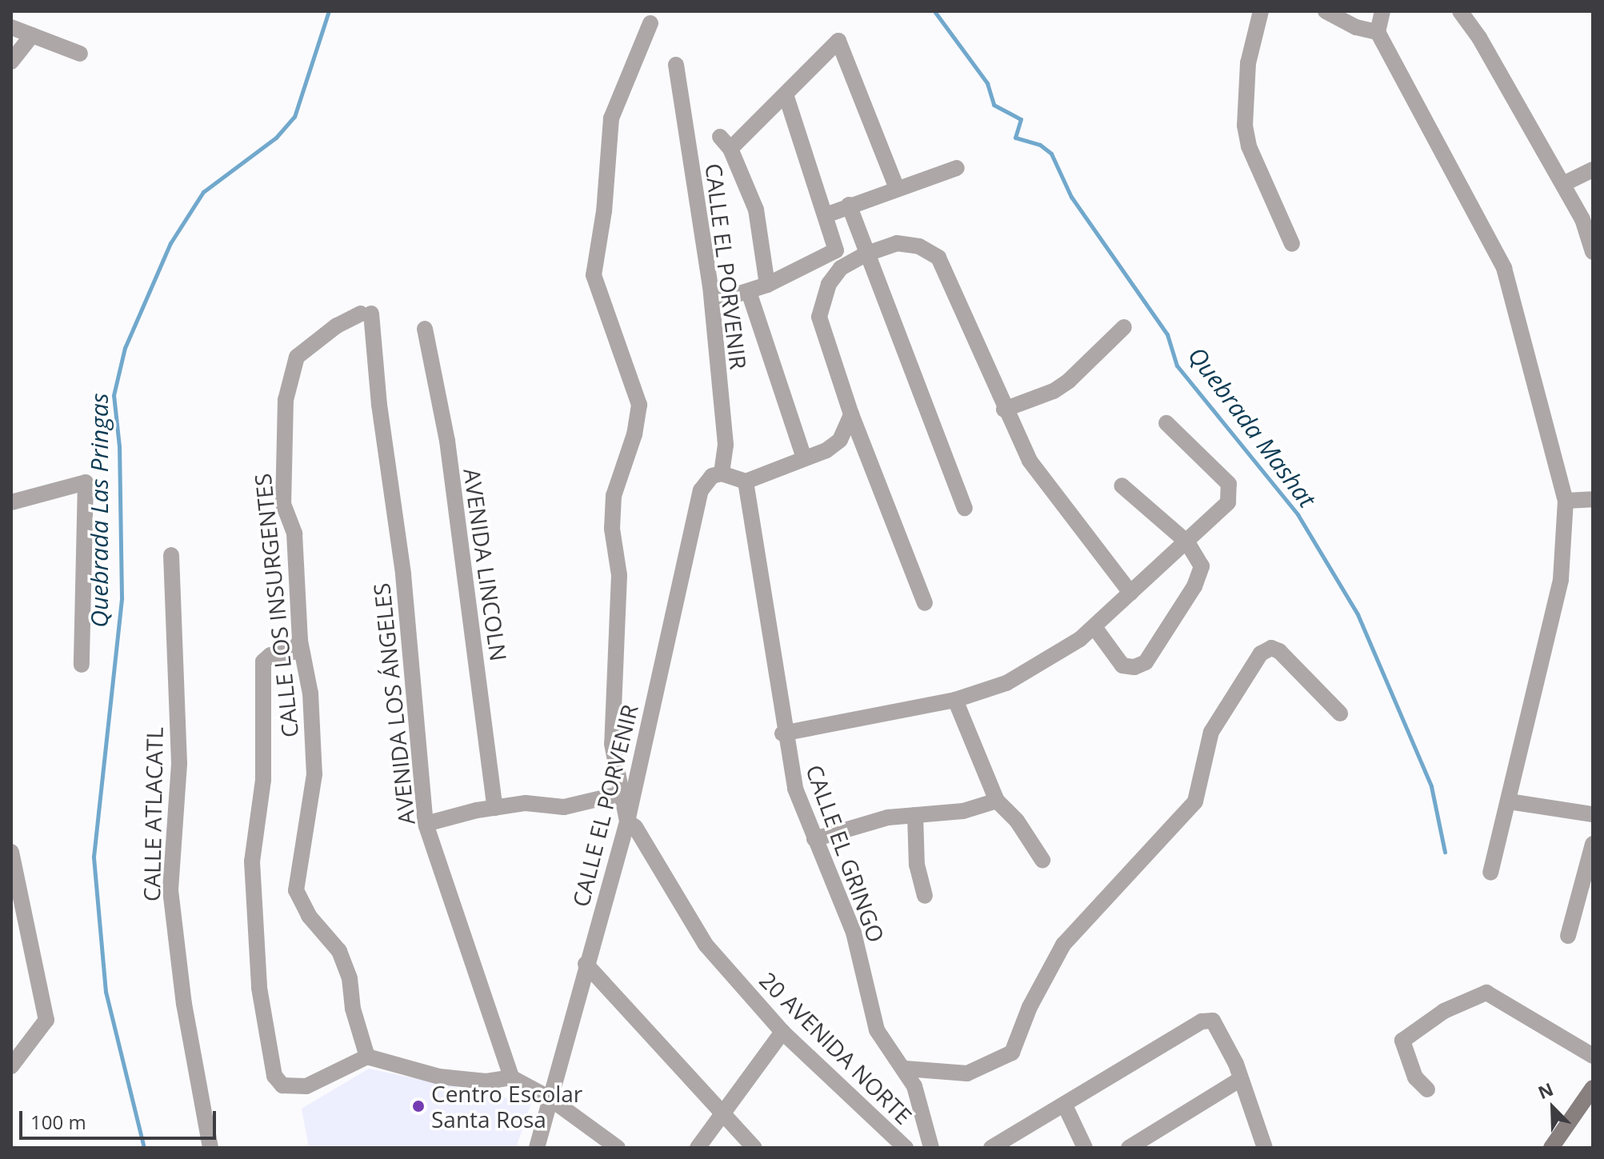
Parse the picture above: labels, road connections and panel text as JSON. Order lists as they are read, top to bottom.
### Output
{
  "streets": {
    "street": [
      "CALLE EL PORVENIR",
      "AVENIDA LINCOLN",
      "CALLE LOS INSURGENTES",
      "AVENIDA LOS ÁNGELES",
      "CALLE ATLACATL",
      "CALLE EL GRINGO",
      "20 AVENIDA NORTE"
    ]
  },
  "crossings": [
    ["CALLE EL PORVENIR", "20 AVENIDA NORTE"],
    ["CALLE LOS INSURGENTES", "AVENIDA LOS ÁNGELES"]
  ],
  "water": ["Quebrada Mashat", "Quebrada Las Pringas"],
  "places": ["Centro Escolar Santa Rosa"],
  "scale_bar": "100 m",
  "north": "top left"
}
